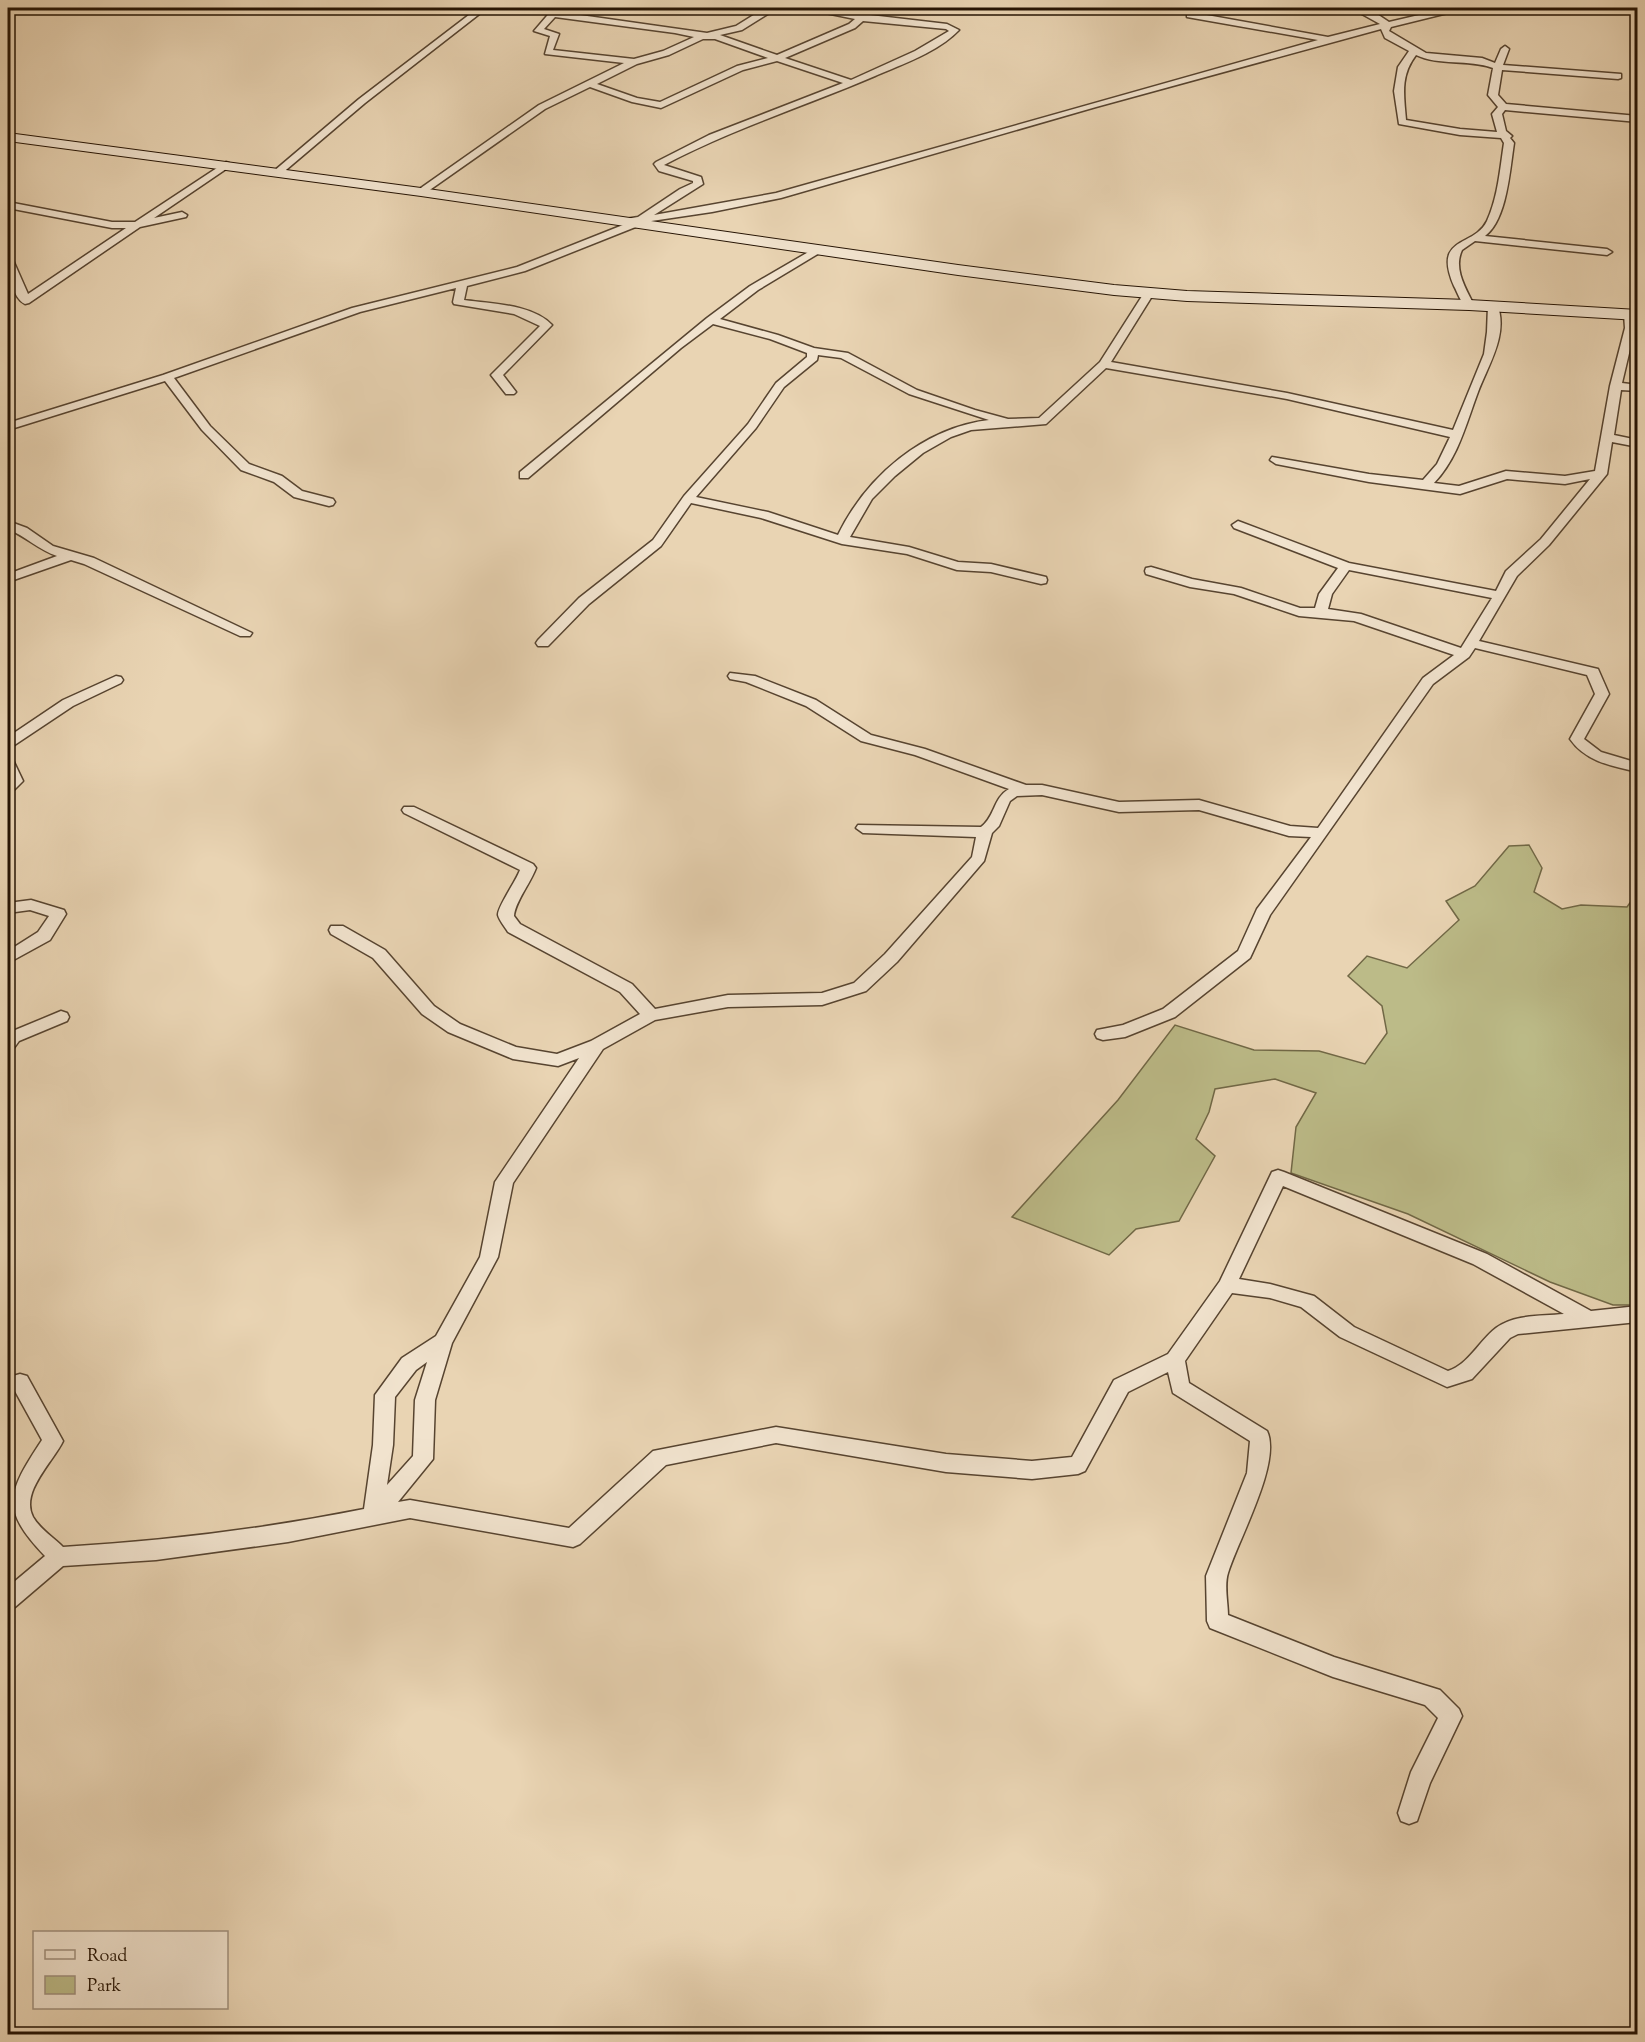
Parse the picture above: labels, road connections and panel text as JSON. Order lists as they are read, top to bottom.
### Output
{
  "legend": ["Road", "Park"]
}
